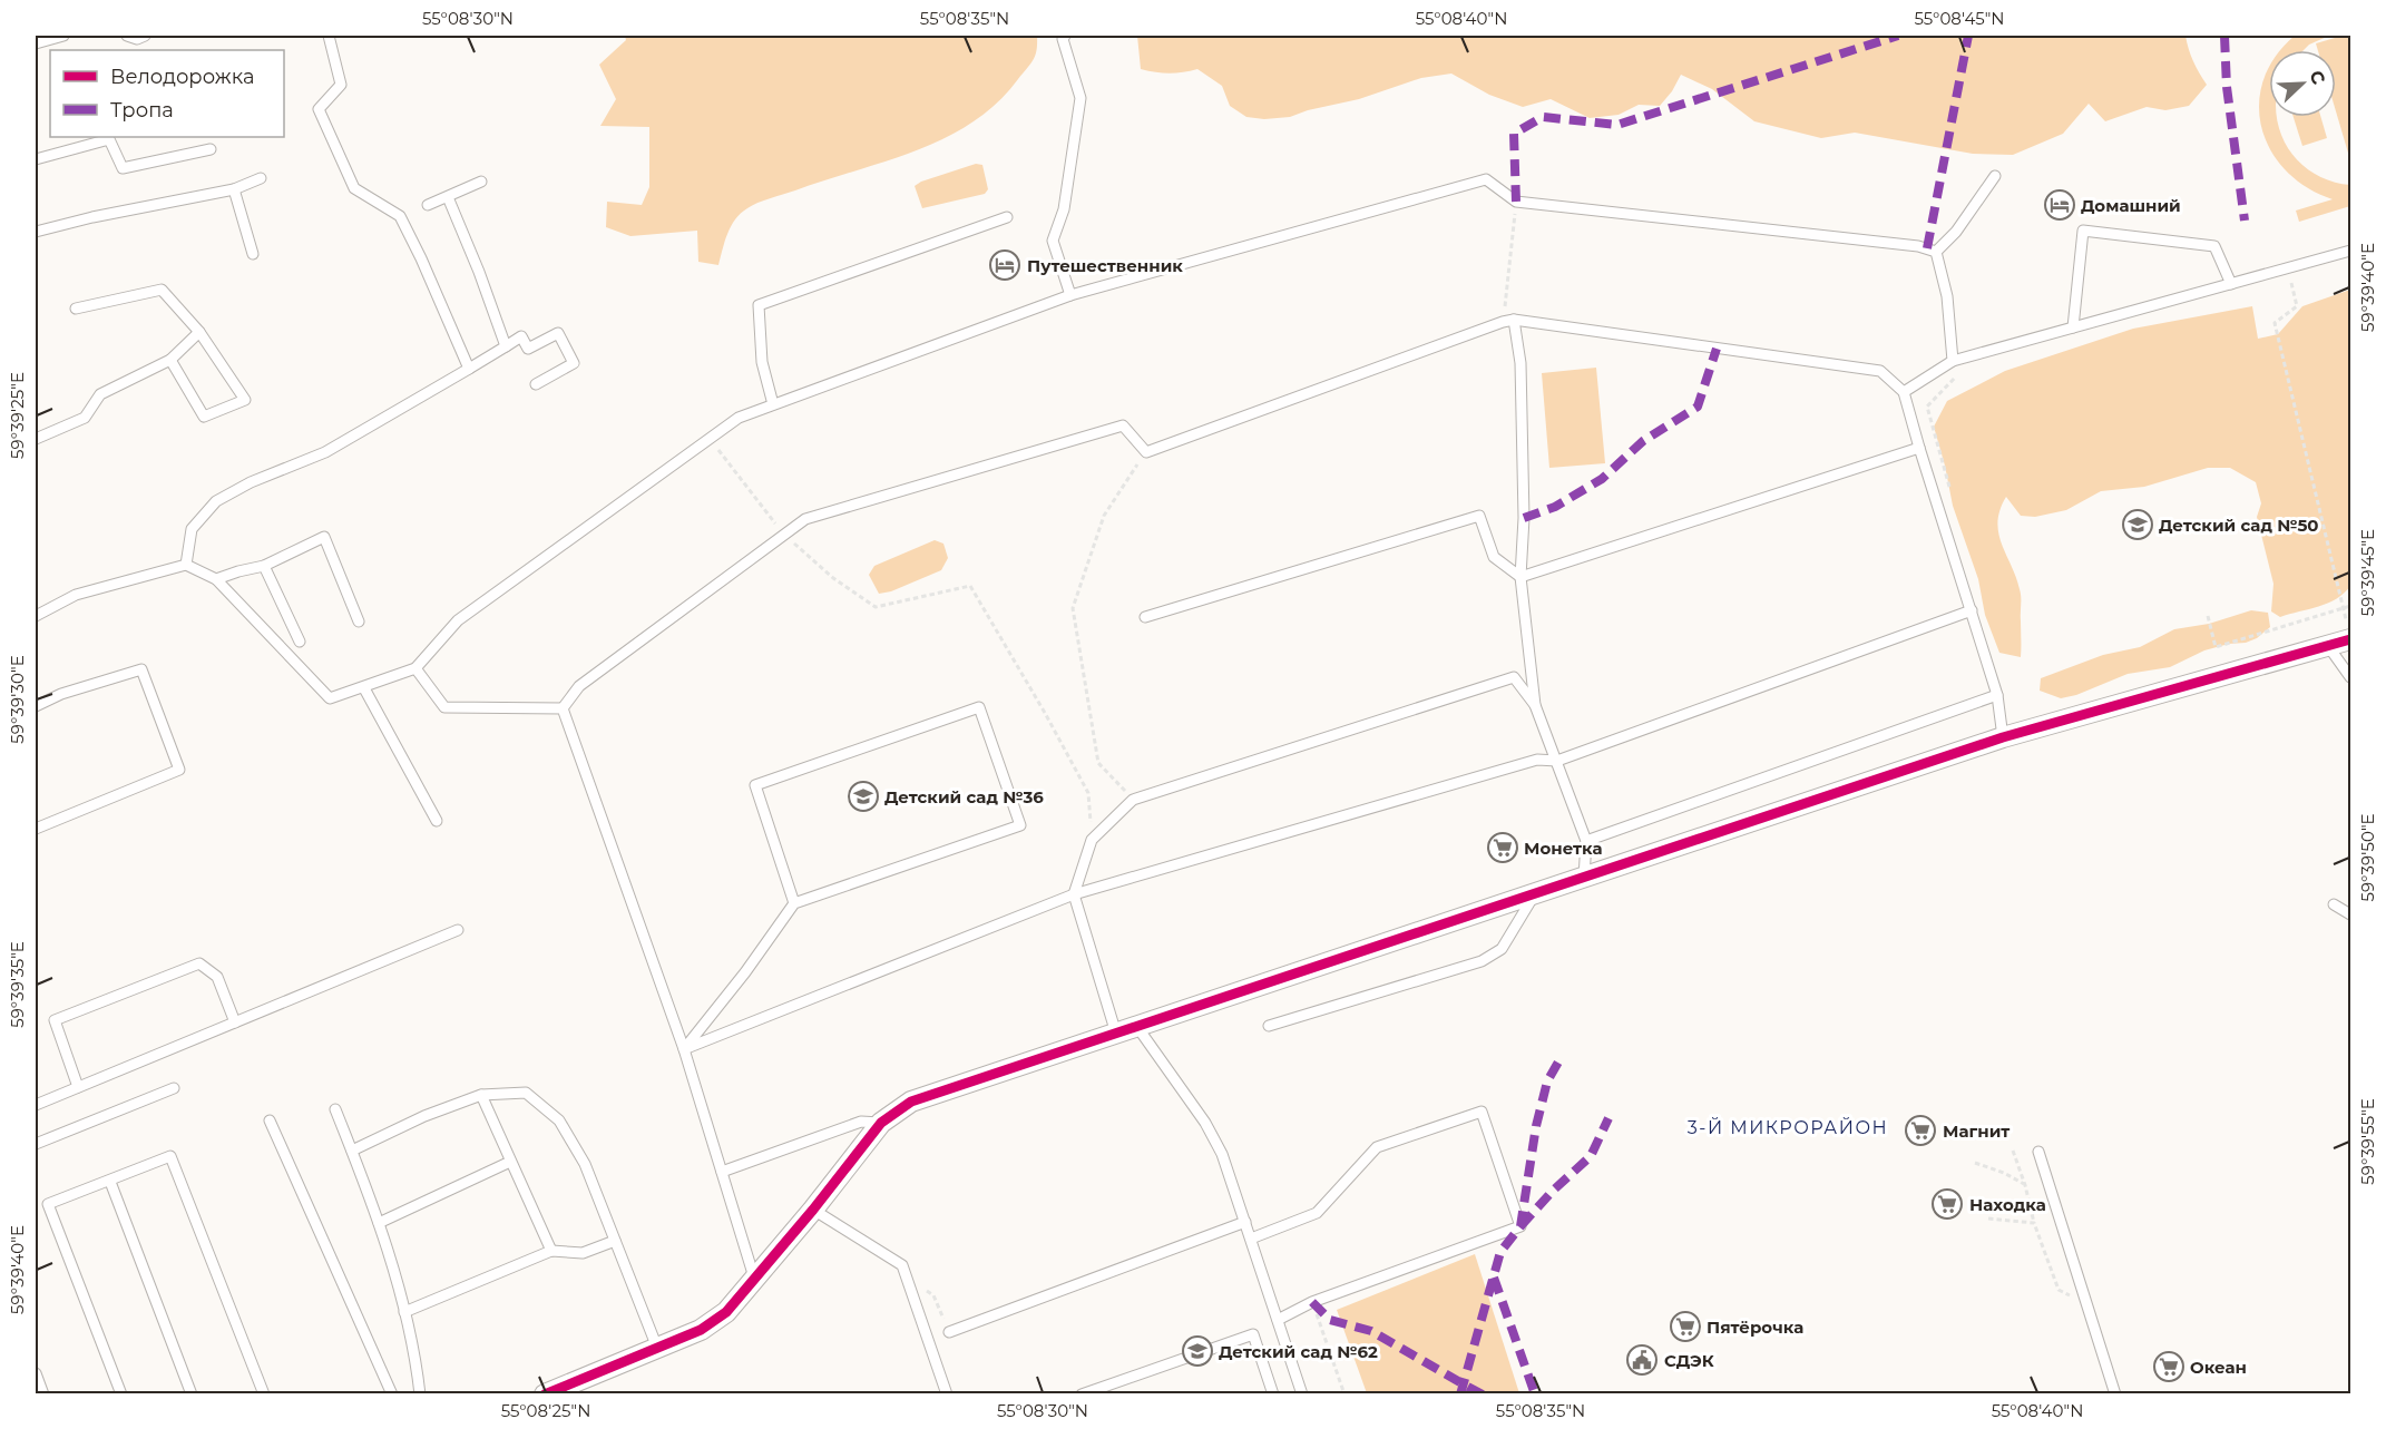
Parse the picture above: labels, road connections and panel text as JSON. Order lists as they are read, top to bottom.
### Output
{
  "districts": ["3-Й МИКРОРАЙОН"],
  "places": {
    "hotel": ["Домашний", "Путешественник"],
    "school or university": ["Детский сад №50", "Детский сад №36", "Детский сад №62"],
    "supermarket": [
      "Монетка",
      "Магнит",
      "Находка",
      "Пятёрочка",
      "Океан"
    ],
    "public building": ["СДЭК"]
  },
  "legend": ["Велодорожка", "Тропа"],
  "north": "top right",
  "coordinates": [
    "55°08'30\"N",
    "55°08'35\"N",
    "55°08'40\"N",
    "55°08'45\"N",
    "59°39'40\"E",
    "59°39'25\"E",
    "59°39'45\"E",
    "59°39'30\"E",
    "59°39'50\"E",
    "59°39'35\"E",
    "59°39'55\"E",
    "55°08'25\"N"
  ]
}
